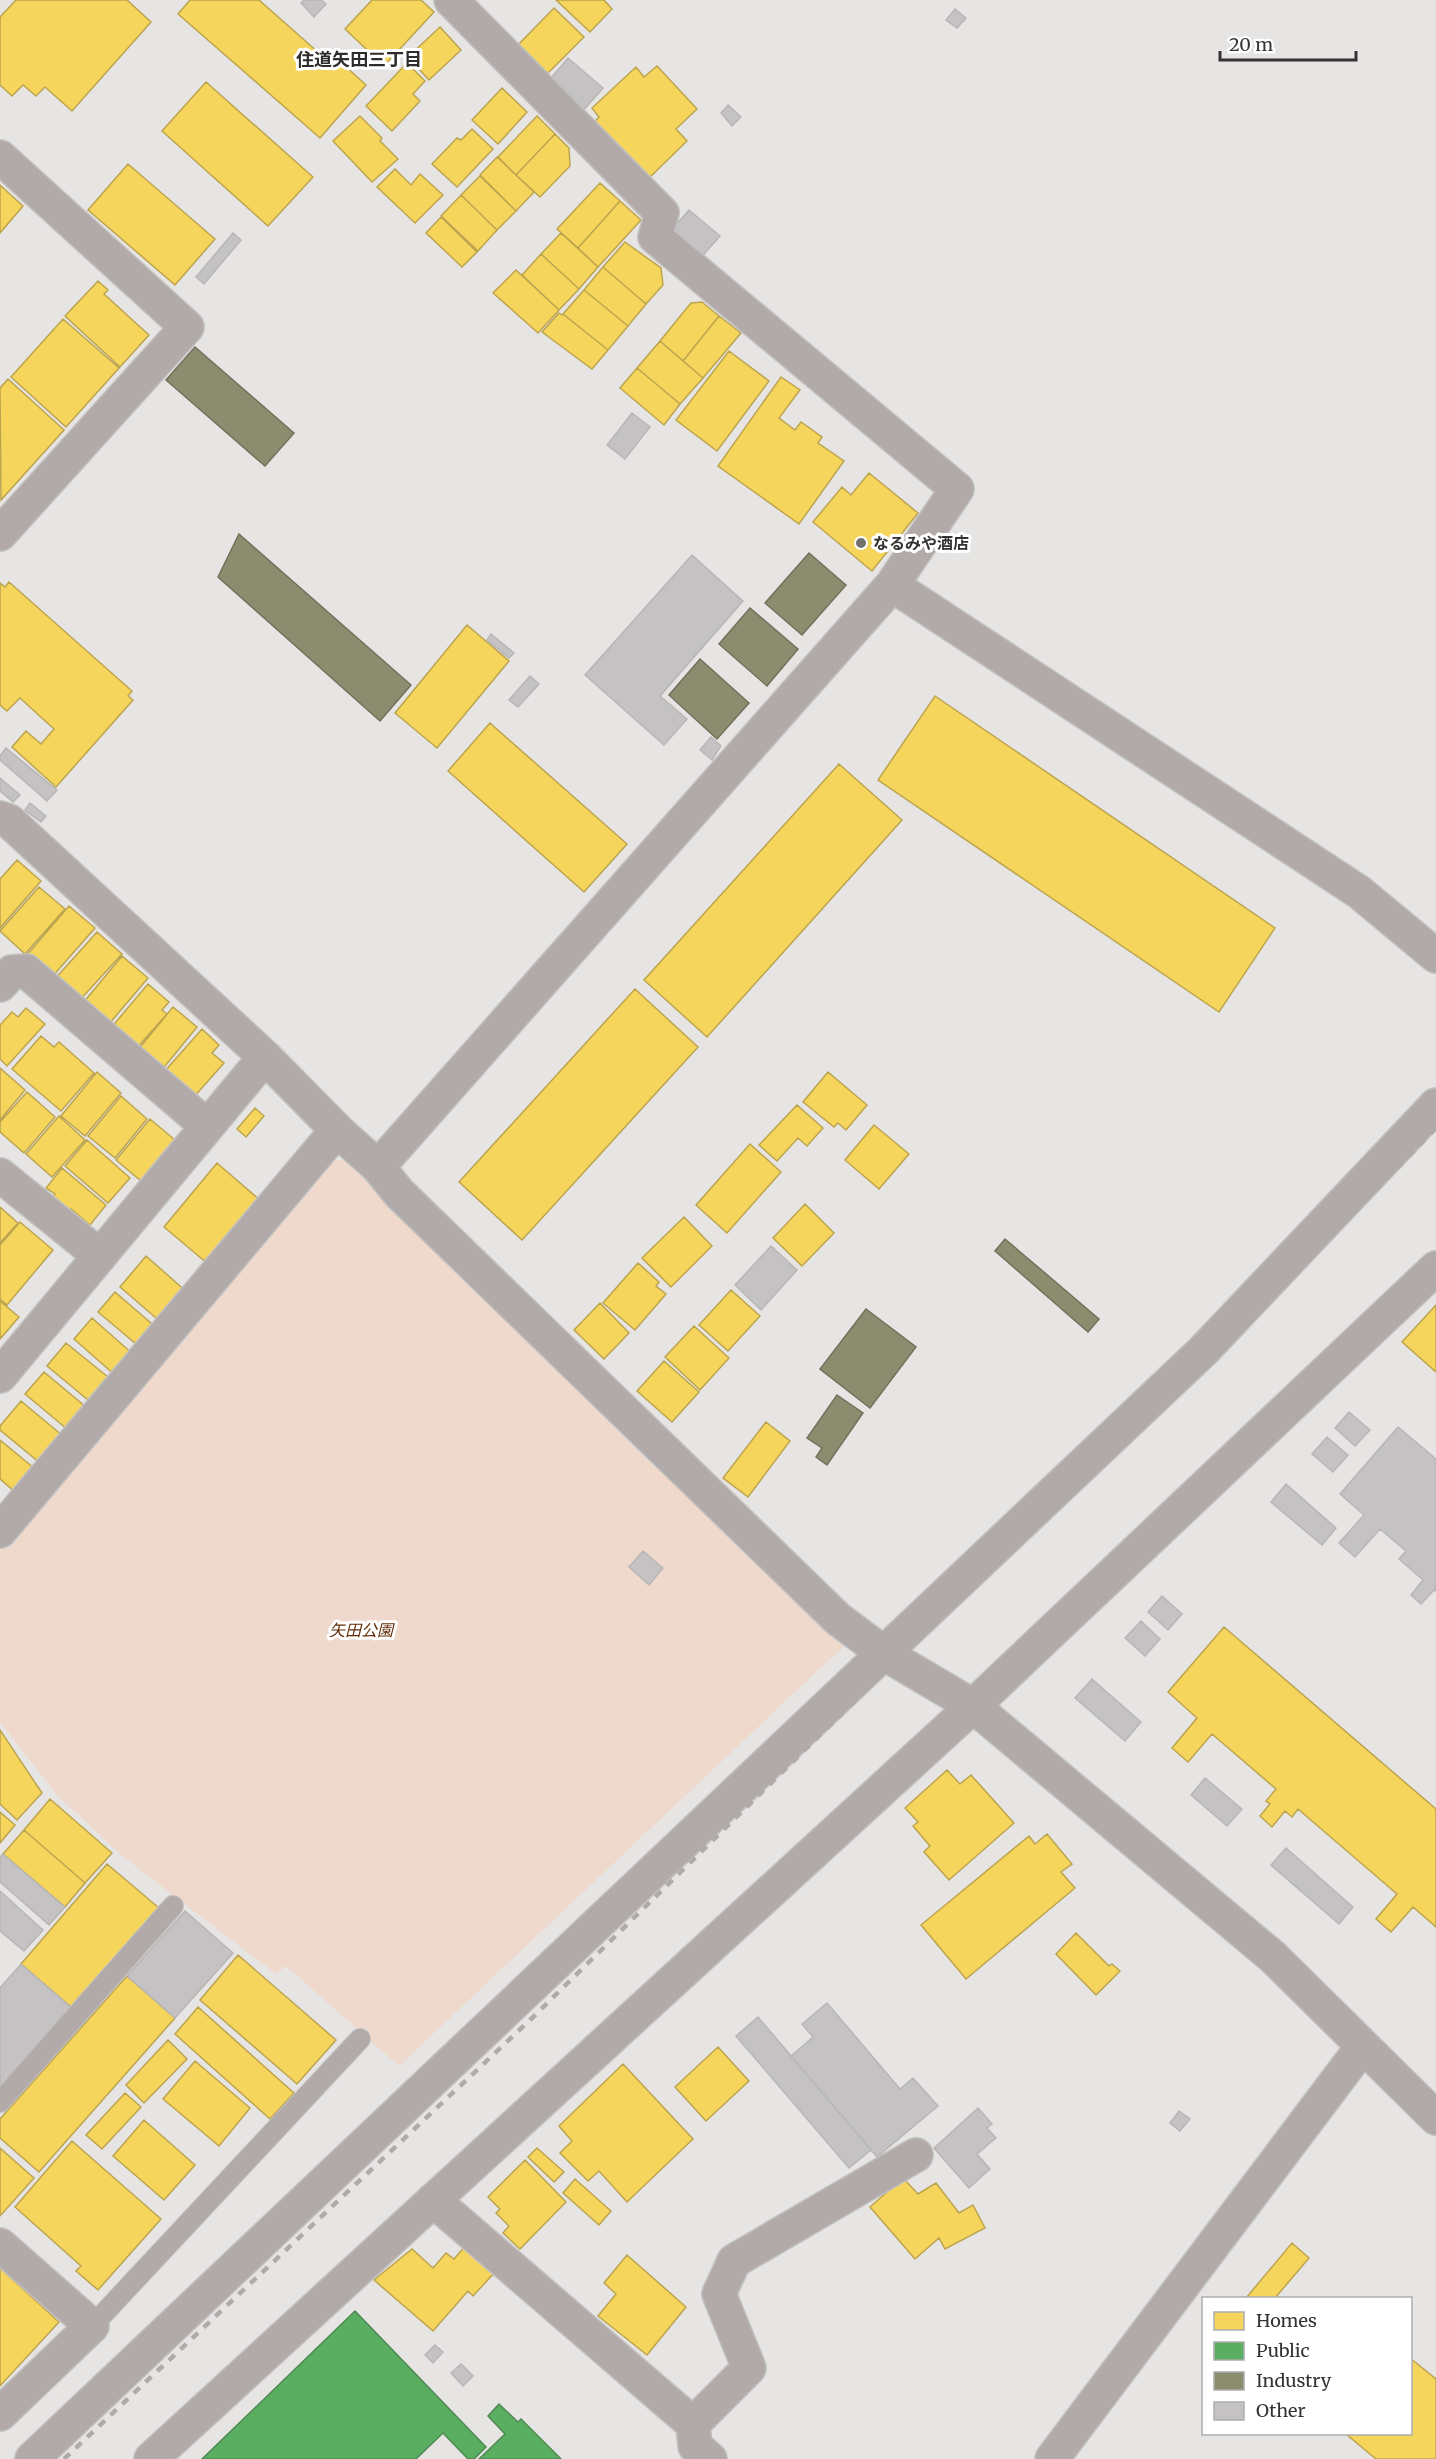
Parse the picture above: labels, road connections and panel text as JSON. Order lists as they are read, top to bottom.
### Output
{
  "districts": ["住道矢田三丁目"],
  "parks": ["矢田公園"],
  "places": ["なるみや酒店"],
  "legend": [
    "Homes",
    "Public",
    "Industry",
    "Other"
  ],
  "scale_bar": "20 m"
}
